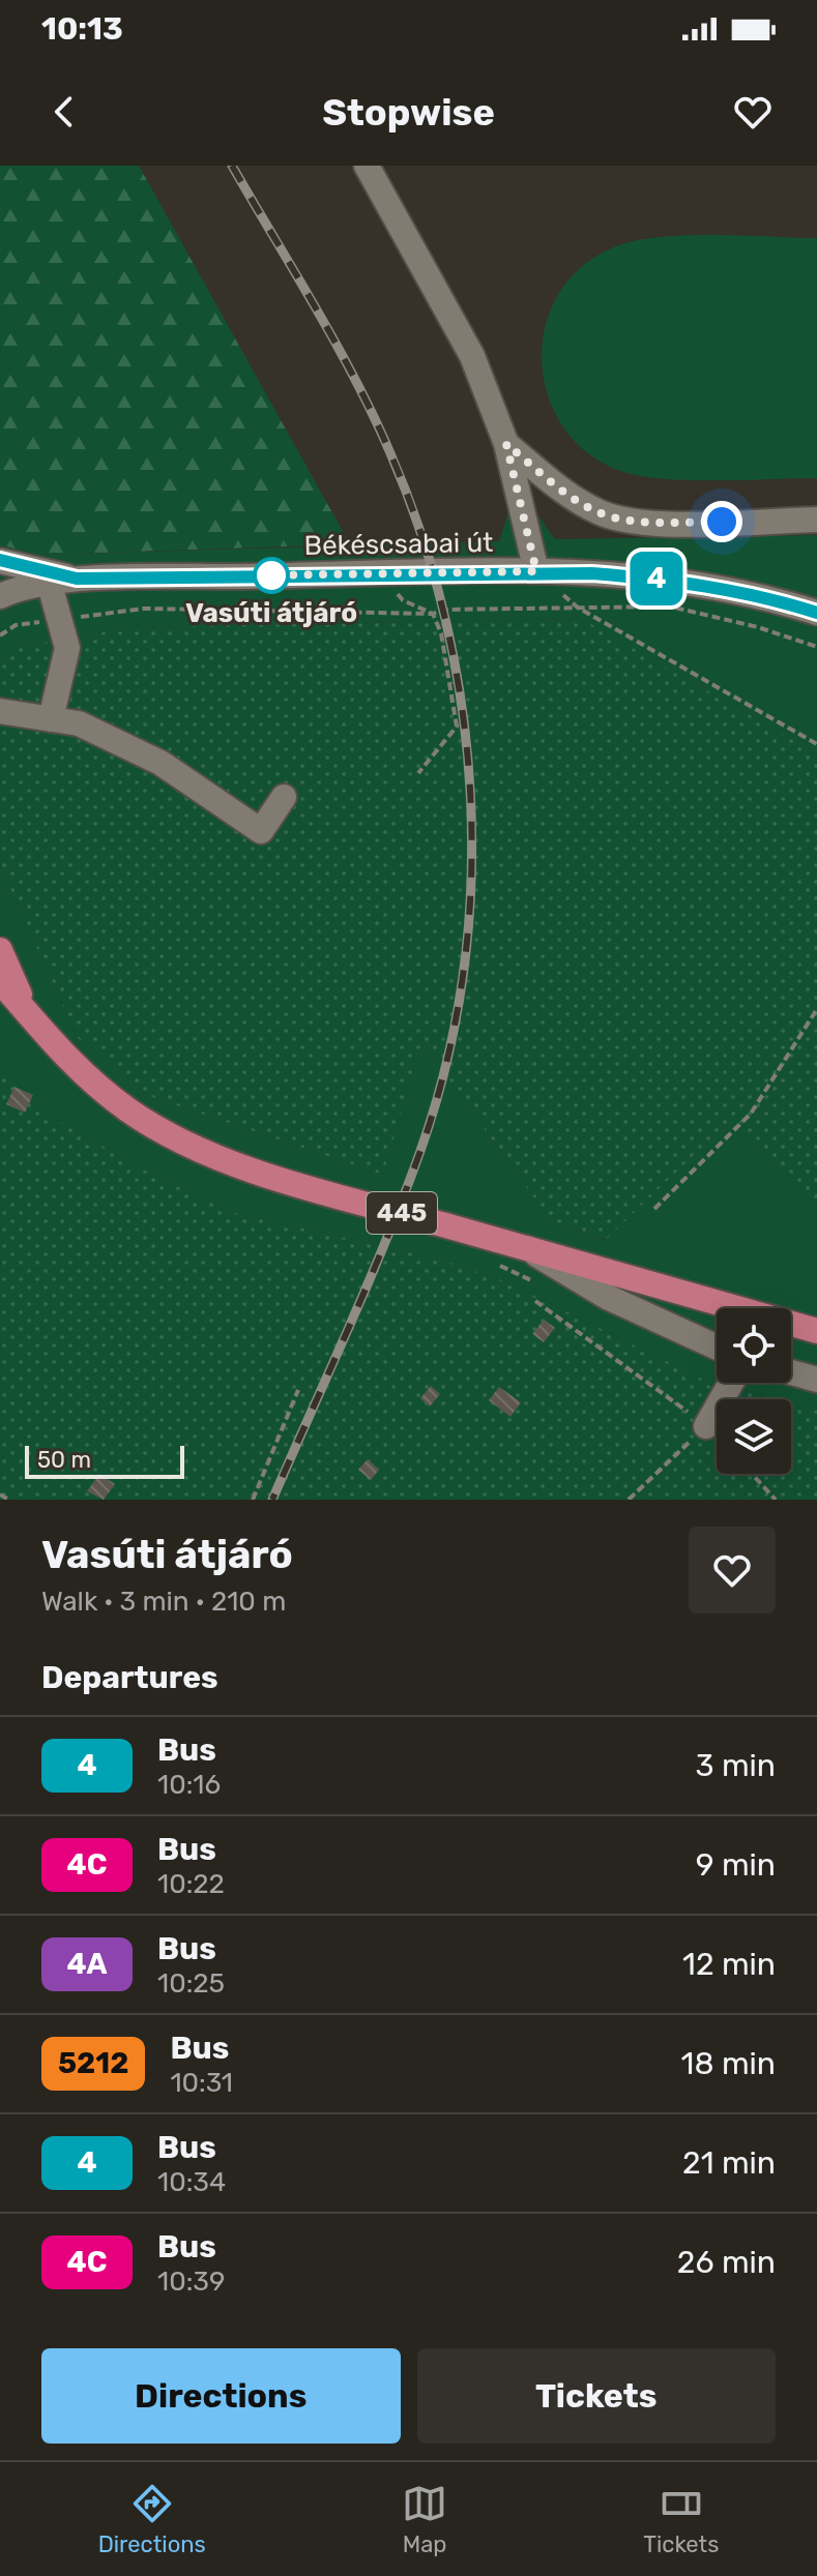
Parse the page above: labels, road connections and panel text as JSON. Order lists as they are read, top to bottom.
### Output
{
  "streets": {
    "main road": ["445"],
    "street": ["Békéscsabai út"]
  },
  "places": ["Vasúti átjáró"],
  "lines": ["bus line 4"],
  "scale_bar": "50 m",
  "page": {
    "status": "10:13",
    "header": "Stopwise",
    "on_map": "4",
    "scale": "50 m",
    "heading": [
      ["Vasúti átjáró", "Walk · 3 min · 210 m"],
      "Departures"
    ],
    "list": [
      {
        "mark": "4",
        "name": "Bus",
        "note": "10:16",
        "value": "3 min"
      },
      {
        "mark": "4C",
        "name": "Bus",
        "note": "10:22",
        "value": "9 min"
      },
      {
        "mark": "4A",
        "name": "Bus",
        "note": "10:25",
        "value": "12 min"
      },
      {
        "mark": "5212",
        "name": "Bus",
        "note": "10:31",
        "value": "18 min"
      },
      {
        "mark": "4",
        "name": "Bus",
        "note": "10:34",
        "value": "21 min"
      },
      {
        "mark": "4C",
        "name": "Bus",
        "note": "10:39",
        "value": "26 min"
      }
    ],
    "buttons": ["Directions", "Tickets"],
    "tabs": ["Directions", "Map", "Tickets"]
  }
}
